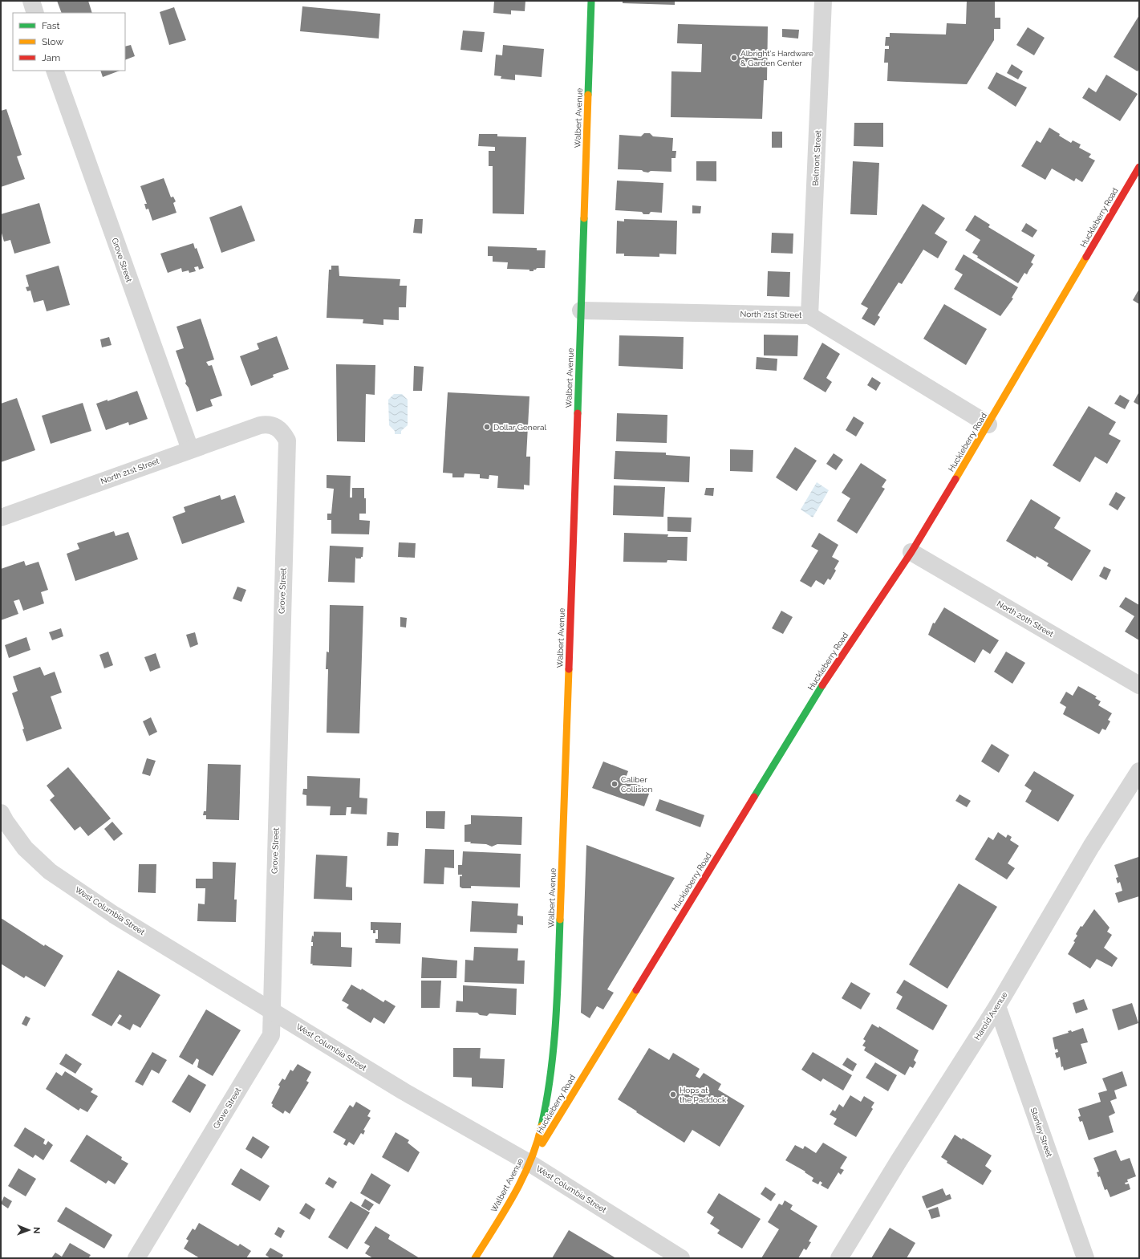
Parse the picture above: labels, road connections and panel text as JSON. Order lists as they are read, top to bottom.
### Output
{
  "streets": {
    "main road": ["Walbert Avenue", "Huckleberry Road"],
    "street": [
      "Belmont Street",
      "Grove Street",
      "North 21st Street",
      "North 20th Street",
      "West Columbia Street",
      "Harold Avenue",
      "Stanley Street"
    ]
  },
  "crossings": [
    ["Walbert Avenue", "Huckleberry Road"],
    ["Walbert Avenue", "North 21st Street"],
    ["Walbert Avenue", "West Columbia Street"],
    ["Belmont Street", "North 21st Street"],
    ["Huckleberry Road", "North 21st Street"],
    ["Huckleberry Road", "North 20th Street"],
    ["Huckleberry Road", "West Columbia Street"],
    ["Grove Street", "North 21st Street"],
    ["Grove Street", "West Columbia Street"],
    ["Harold Avenue", "Stanley Street"]
  ],
  "places": [
    "Albright's Hardware & Garden Center",
    "Dollar General",
    "Caliber Collision",
    "Hops at the Paddock"
  ],
  "legend": ["Fast", "Slow", "Jam"],
  "north": "right"
}
